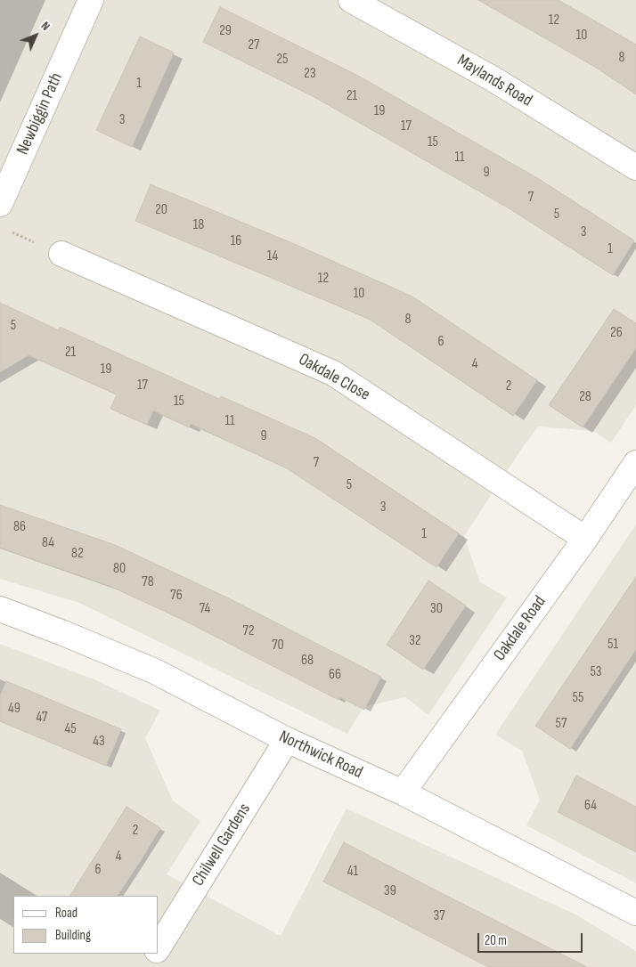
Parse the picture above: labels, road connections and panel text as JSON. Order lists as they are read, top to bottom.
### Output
{
  "streets": {
    "street": [
      "Maylands Road",
      "Newbiggin Path",
      "Oakdale Close",
      "Oakdale Road",
      "Northwick Road",
      "Chilwell Gardens"
    ]
  },
  "crossings": [
    ["Oakdale Close", "Oakdale Road"],
    ["Oakdale Road", "Northwick Road"],
    ["Northwick Road", "Chilwell Gardens"]
  ],
  "house_numbers": [
    "12",
    "29",
    "10",
    "27",
    "8",
    "25",
    "23",
    "1",
    "21",
    "19",
    "3",
    "17",
    "15",
    "11",
    "9",
    "7",
    "20",
    "5",
    "18",
    "3",
    "16",
    "1",
    "14",
    "12",
    "10",
    "8",
    "5",
    "26",
    "6",
    "21",
    "4",
    "19",
    "17",
    "2",
    "28",
    "15",
    "11",
    "9",
    "7",
    "5",
    "3",
    "86",
    "1",
    "84",
    "82",
    "80",
    "78",
    "76",
    "74",
    "30",
    "72",
    "32",
    "51",
    "70",
    "68",
    "53",
    "66",
    "55",
    "49",
    "47",
    "57",
    "45",
    "43",
    "64",
    "2",
    "4",
    "6",
    "41",
    "39",
    "37"
  ],
  "legend": ["Road", "Building"],
  "scale_bar": "20 m",
  "north": "top right"
}
